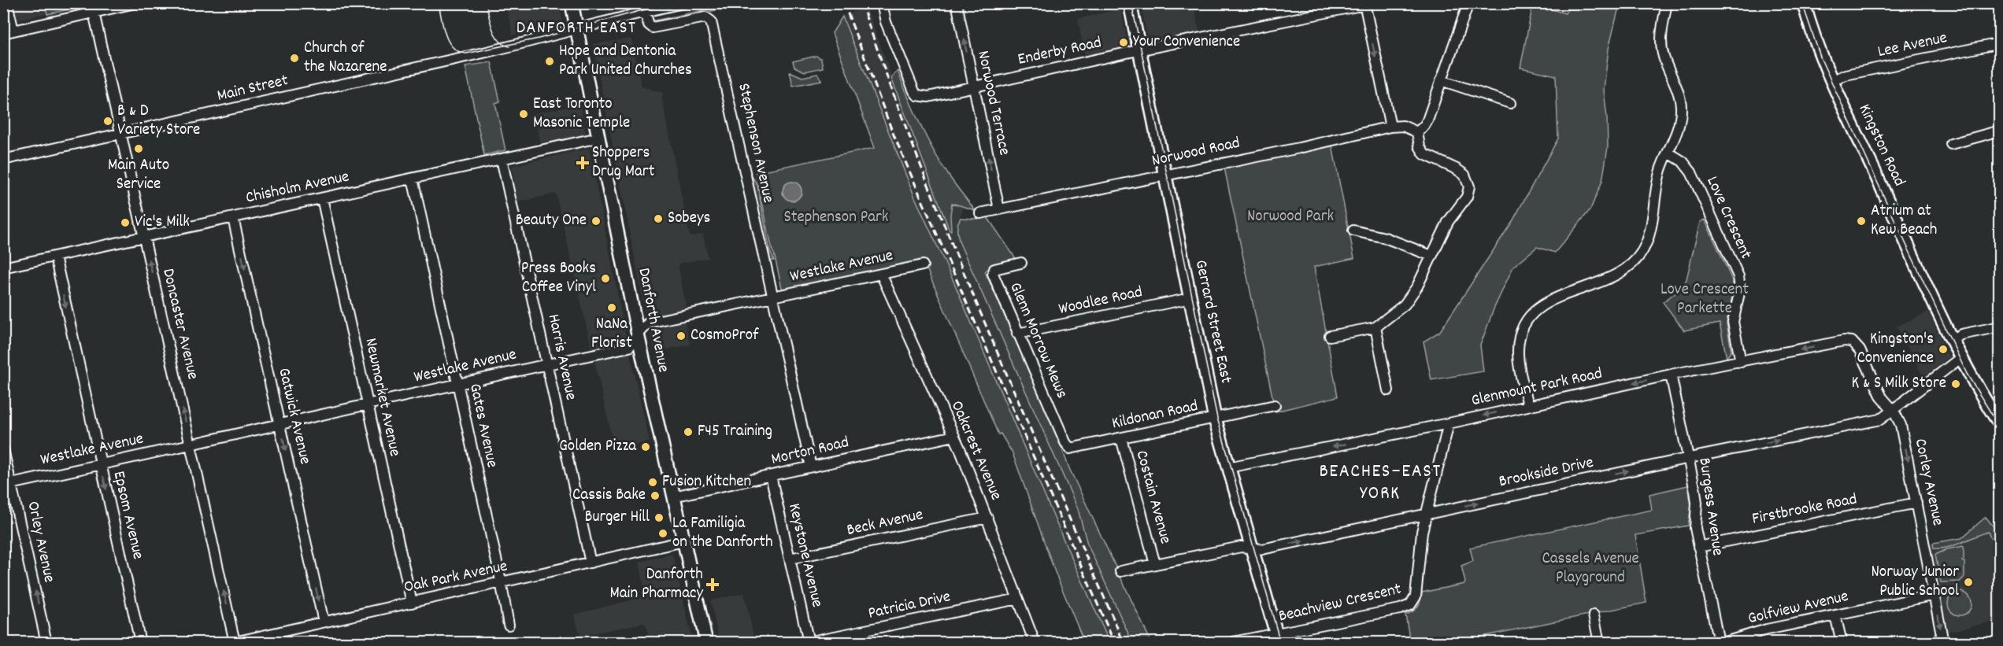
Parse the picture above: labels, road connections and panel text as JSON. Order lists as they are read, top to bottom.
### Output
{
  "streets": {
    "main road": ["Kingston Road", "Danforth Avenue", "Gerrard Street East"],
    "street": [
      "Lee Avenue",
      "Enderby Road",
      "Main Street",
      "Norwood Terrace",
      "Stephenson Avenue",
      "Norwood Road",
      "Chisholm Avenue",
      "Love Crescent",
      "Westlake Avenue",
      "Woodlee Road",
      "Doncaster Avenue",
      "Glenn Morrow Mews",
      "Harris Avenue",
      "Glenmount Park Road",
      "Newmarket Avenue",
      "Kildonan Road",
      "Gatwick Avenue",
      "Gates Avenue",
      "Oakcrest Avenue",
      "Morton Road",
      "Brookside Drive",
      "Corley Avenue",
      "Costain Avenue",
      "Burgess Avenue",
      "Firstbrooke Road",
      "Epsom Avenue",
      "Beck Avenue",
      "Orley Avenue",
      "Keystone Avenue",
      "Oak Park Avenue",
      "Beachview Crescent",
      "Patricia Drive",
      "Golfview Avenue"
    ]
  },
  "crossings": [
    ["Lee Avenue", "Kingston Road"],
    ["Enderby Road", "Norwood Terrace"],
    ["Enderby Road", "Gerrard Street East"],
    ["Main Street", "Stephenson Avenue"],
    ["Main Street", "Danforth Avenue"],
    ["Main Street", "Doncaster Avenue"],
    ["Norwood Terrace", "Norwood Road"],
    ["Stephenson Avenue", "Westlake Avenue"],
    ["Stephenson Avenue", "Morton Road"],
    ["Kingston Road", "Brookside Drive"],
    ["Norwood Road", "Gerrard Street East"],
    ["Chisholm Avenue", "Danforth Avenue"],
    ["Chisholm Avenue", "Doncaster Avenue"],
    ["Chisholm Avenue", "Harris Avenue"],
    ["Chisholm Avenue", "Newmarket Avenue"],
    ["Chisholm Avenue", "Gatwick Avenue"],
    ["Chisholm Avenue", "Gates Avenue"],
    ["Chisholm Avenue", "Epsom Avenue"],
    ["Love Crescent", "Glenmount Park Road"],
    ["Westlake Avenue", "Danforth Avenue"],
    ["Westlake Avenue", "Doncaster Avenue"],
    ["Westlake Avenue", "Harris Avenue"],
    ["Westlake Avenue", "Newmarket Avenue"],
    ["Westlake Avenue", "Gatwick Avenue"],
    ["Westlake Avenue", "Gates Avenue"],
    ["Westlake Avenue", "Oakcrest Avenue"],
    ["Westlake Avenue", "Epsom Avenue"],
    ["Westlake Avenue", "Orley Avenue"],
    ["Woodlee Road", "Gerrard Street East"],
    ["Woodlee Road", "Glenn Morrow Mews"],
    ["Danforth Avenue", "Morton Road"],
    ["Danforth Avenue", "Oak Park Avenue"],
    ["Gerrard Street East", "Glenmount Park Road"],
    ["Gerrard Street East", "Kildonan Road"],
    ["Gerrard Street East", "Brookside Drive"],
    ["Gerrard Street East", "Beachview Crescent"],
    ["Doncaster Avenue", "Oak Park Avenue"],
    ["Glenn Morrow Mews", "Kildonan Road"],
    ["Harris Avenue", "Oak Park Avenue"],
    ["Glenmount Park Road", "Corley Avenue"],
    ["Glenmount Park Road", "Burgess Avenue"],
    ["Glenmount Park Road", "Beachview Crescent"],
    ["Newmarket Avenue", "Oak Park Avenue"],
    ["Kildonan Road", "Costain Avenue"],
    ["Gatwick Avenue", "Oak Park Avenue"],
    ["Gates Avenue", "Oak Park Avenue"],
    ["Oakcrest Avenue", "Morton Road"],
    ["Oakcrest Avenue", "Beck Avenue"],
    ["Oakcrest Avenue", "Patricia Drive"],
    ["Morton Road", "Keystone Avenue"],
    ["Brookside Drive", "Corley Avenue"],
    ["Brookside Drive", "Costain Avenue"],
    ["Brookside Drive", "Burgess Avenue"],
    ["Brookside Drive", "Beachview Crescent"],
    ["Corley Avenue", "Firstbrooke Road"],
    ["Corley Avenue", "Golfview Avenue"],
    ["Burgess Avenue", "Firstbrooke Road"],
    ["Beck Avenue", "Keystone Avenue"],
    ["Keystone Avenue", "Patricia Drive"]
  ],
  "one_way": [
    "Norwood Terrace",
    "Doncaster Avenue",
    "Glenmount Park Road",
    "Gatwick Avenue",
    "Brookside Drive",
    "Corley Avenue",
    "Epsom Avenue",
    "Orley Avenue"
  ],
  "districts": ["DANFORTH EAST", "BEACHES–EAST YORK"],
  "parks": [
    "Norwood Park",
    "Stephenson Park",
    "Love Crescent Parkette",
    "Cassels Avenue Playground"
  ],
  "places": {
    "other": [
      "Your Convenience",
      "Church of the Nazarene",
      "Hope and Dentonia Park United Churches",
      "East Toronto Masonic Temple",
      "B & D Variety Store",
      "Main Auto Service",
      "Sobeys",
      "Beauty One",
      "Atrium at Kew Beach",
      "Vic's Milk",
      "Press Books Coffee Vinyl",
      "NaNa Florist",
      "CosmoProf",
      "Kingston's Convenience",
      "K & S Milk Store",
      "F45 Training",
      "Golden Pizza",
      "Fusion Kitchen",
      "Cassis Bake",
      "Burger Hill",
      "La Familigia on the Danforth",
      "Norway Junior Public School"
    ],
    "health": ["Shoppers Drug Mart", "Danforth Main Pharmacy"]
  }
}
